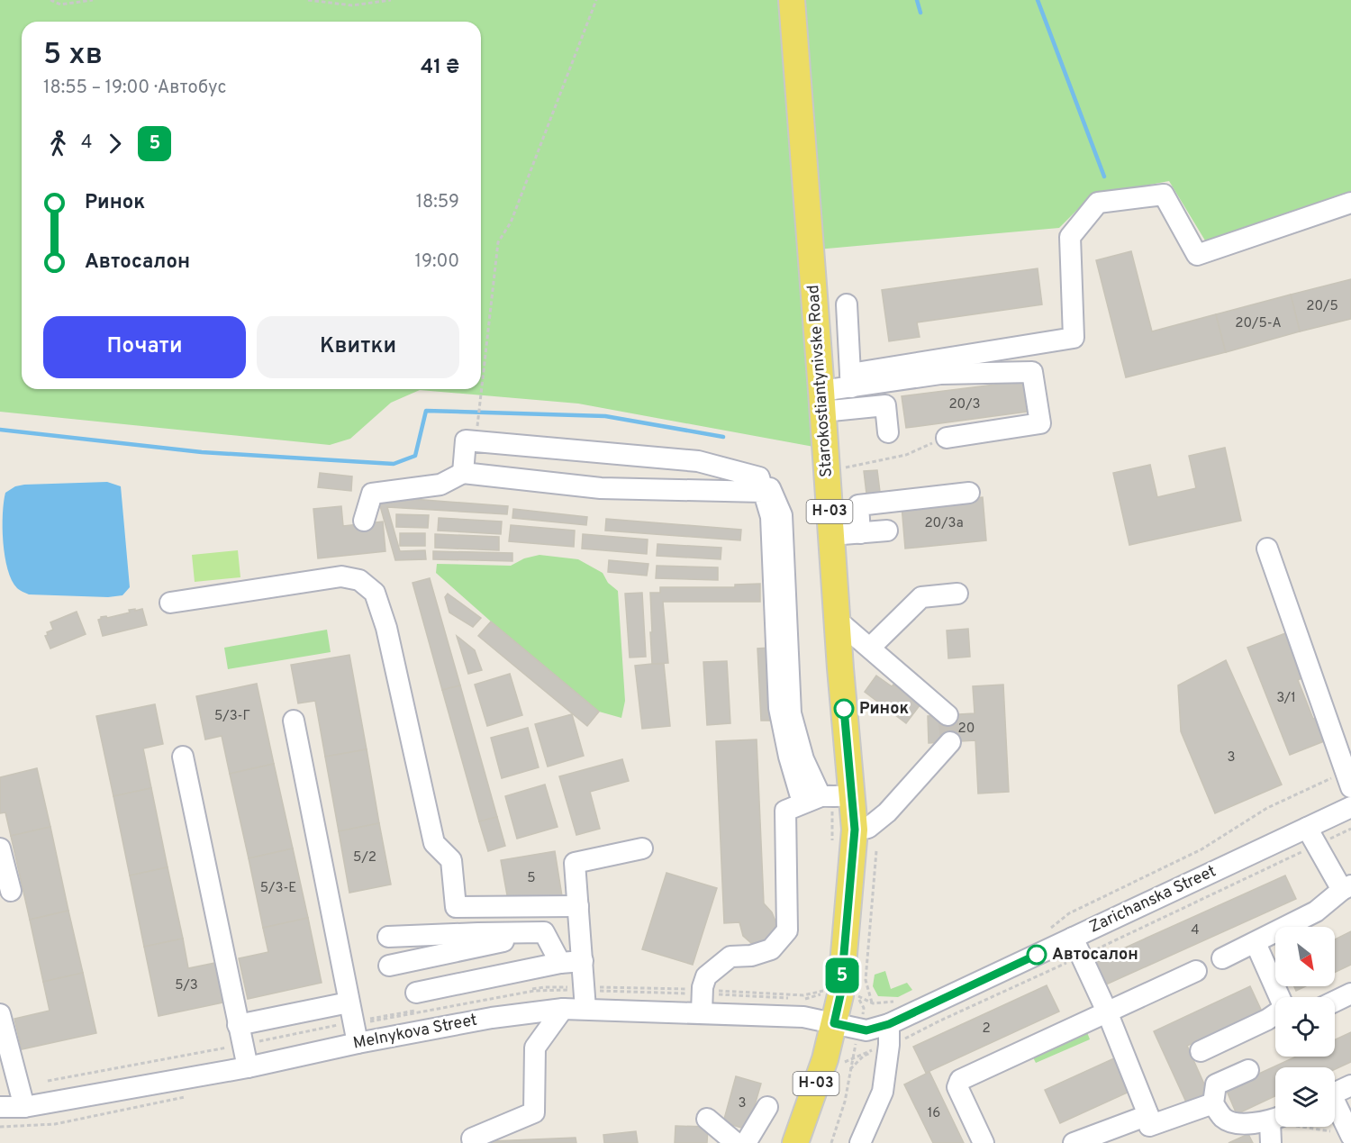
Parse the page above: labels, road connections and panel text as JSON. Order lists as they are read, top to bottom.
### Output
{
  "streets": {
    "main road": ["Starokostiantynivske Road", "Н-03"],
    "street": ["Zarichanska Street", "Melnykova Street"]
  },
  "crossings": [
    ["Starokostiantynivske Road", "Zarichanska Street"],
    ["Starokostiantynivske Road", "Melnykova Street"],
    ["Zarichanska Street", "Melnykova Street"]
  ],
  "places": ["Ринок", "Автосалон"],
  "lines": ["bus line 5"],
  "house_numbers": [
    "20/5",
    "20/5-А",
    "20/3",
    "20/3а",
    "3/1",
    "5/3-Г",
    "20",
    "3",
    "5/2",
    "5",
    "5/3-Е",
    "4",
    "5/3",
    "2",
    "3",
    "16"
  ],
  "north": "bottom right",
  "page": {
    "on_map": "5",
    "heading": ["5 хв", "18:55 – 19:00 · Автобус", "41 ₴"],
    "legs": ["4", "5"],
    "list": [
      {
        "name": "Ринок",
        "value": "18:59"
      },
      {
        "name": "Автосалон",
        "value": "19:00"
      }
    ],
    "buttons": ["Почати", "Квитки"]
  }
}
